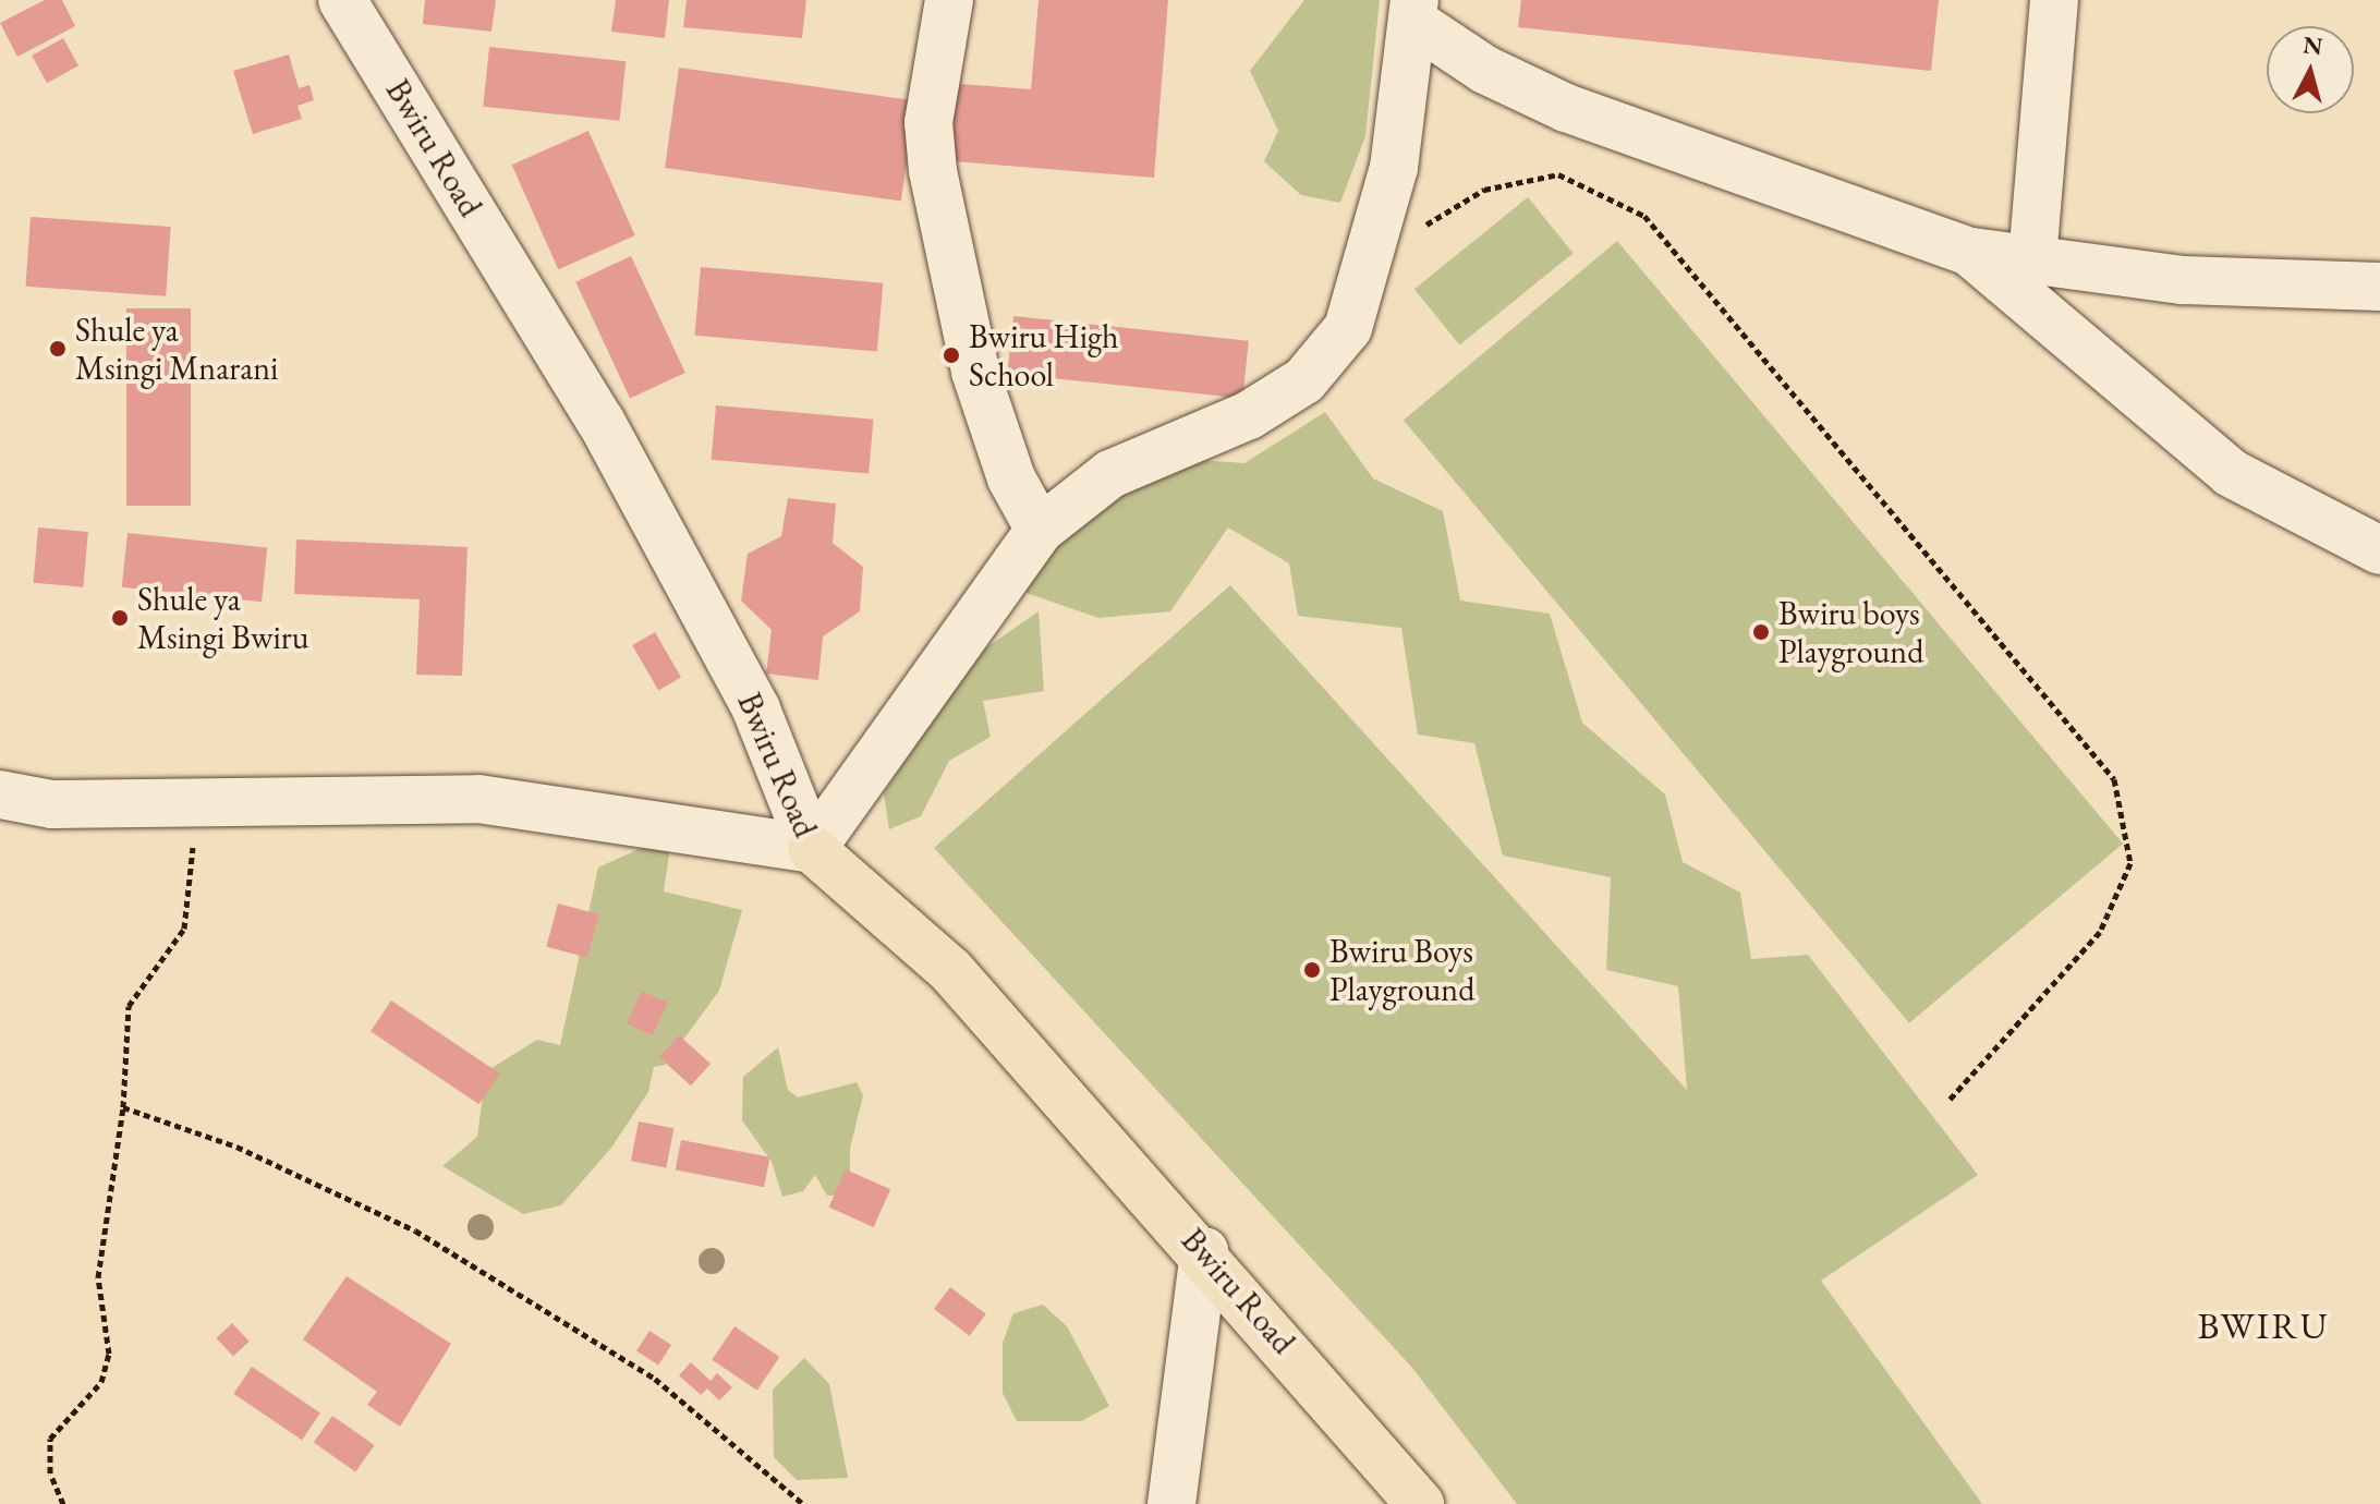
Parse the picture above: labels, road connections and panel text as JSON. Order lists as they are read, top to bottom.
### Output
{
  "streets": {
    "main road": ["Bwiru Road"]
  },
  "districts": ["BWIRU"],
  "places": [
    "Shule ya Msingi Mnarani",
    "Bwiru High School",
    "Shule ya Msingi Bwiru",
    "Bwiru boys Playground",
    "Bwiru Boys Playground"
  ],
  "north": "top"
}
